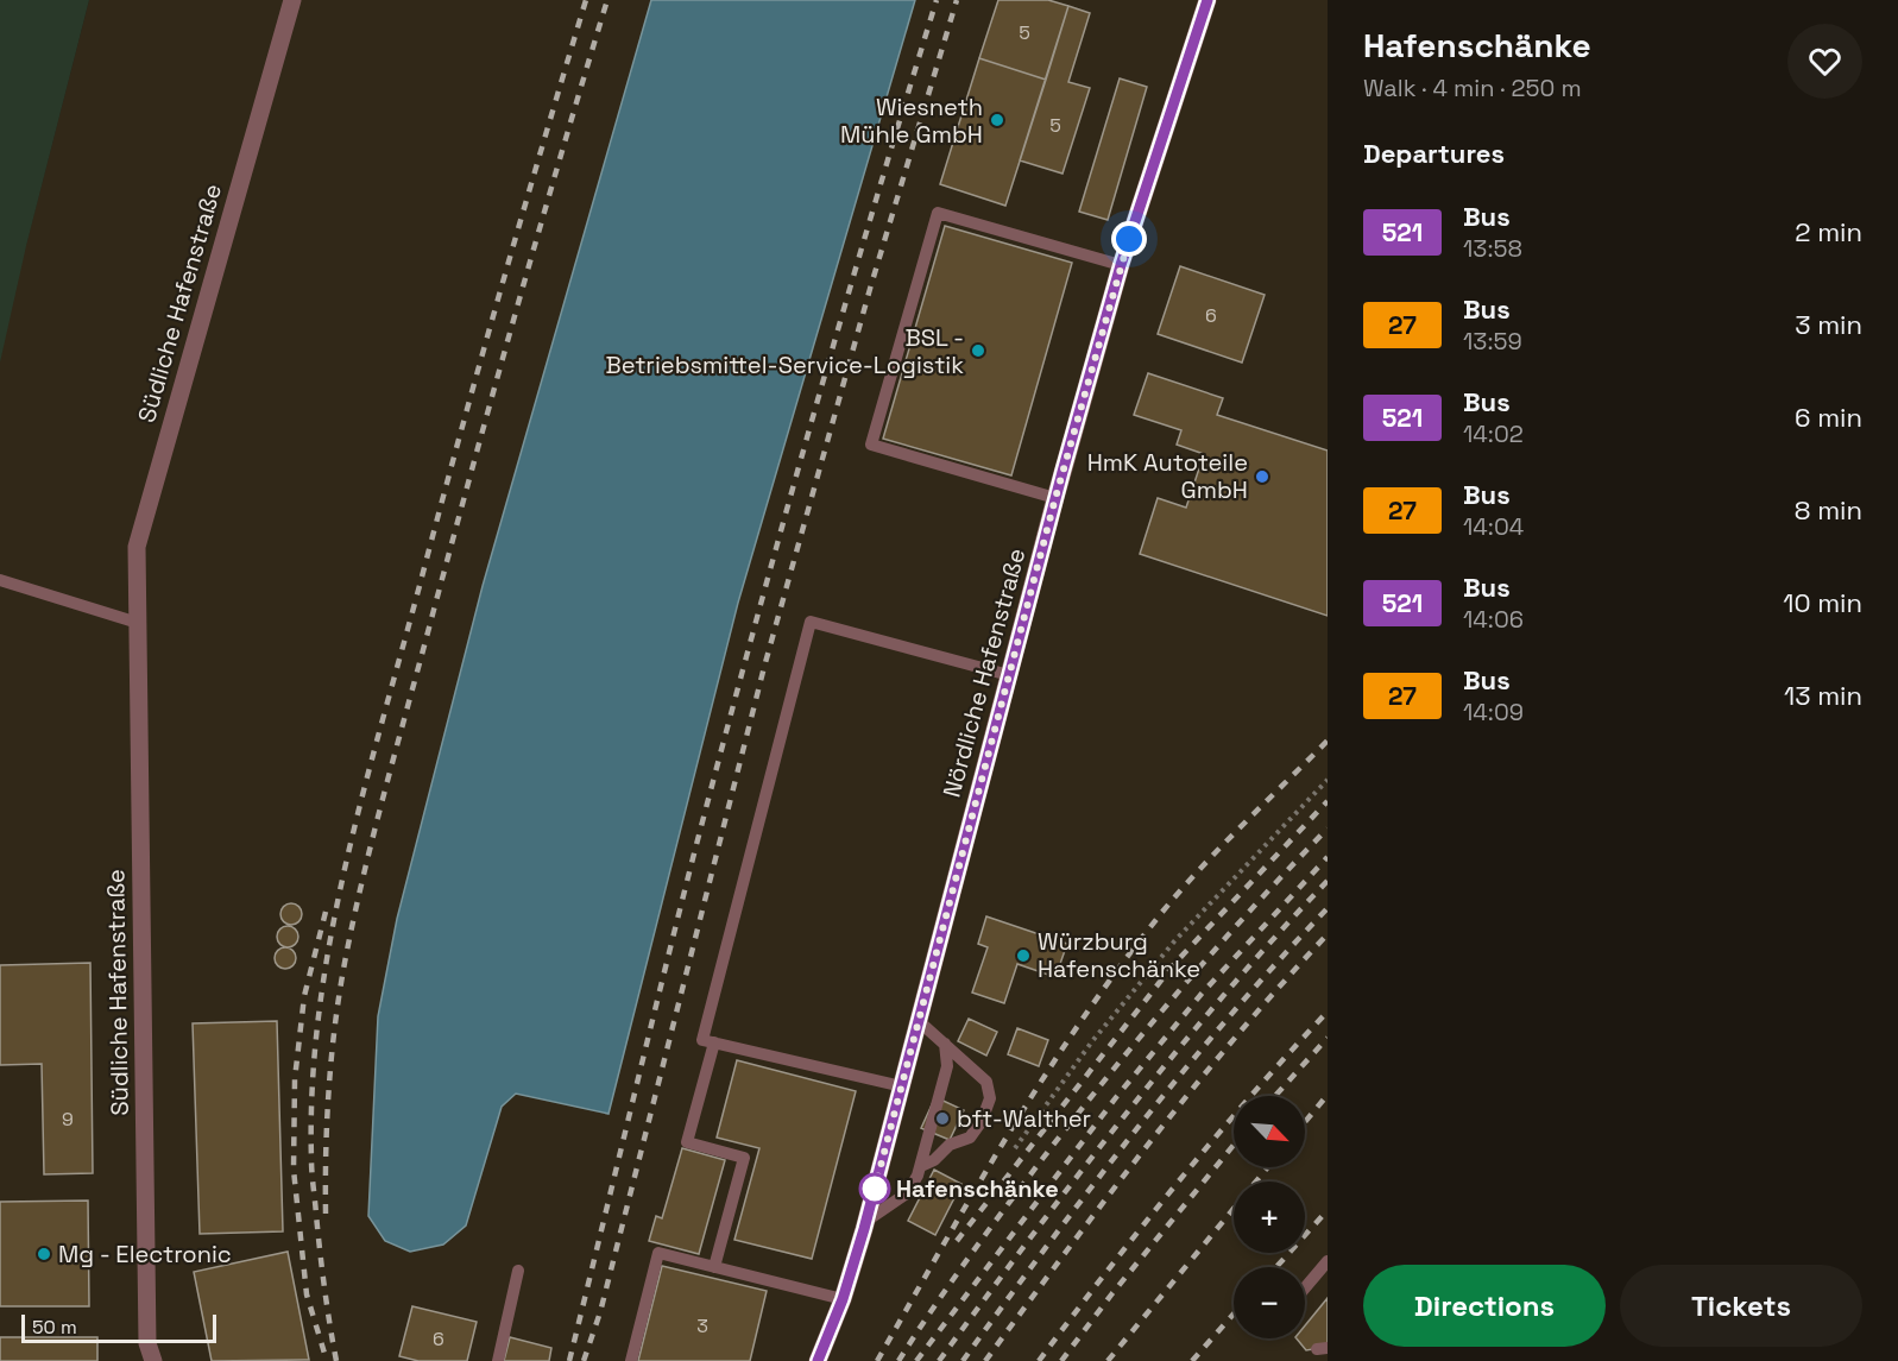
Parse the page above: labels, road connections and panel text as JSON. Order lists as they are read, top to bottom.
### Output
{
  "streets": {
    "street": ["Südliche Hafenstraße", "Nördliche Hafenstraße"]
  },
  "places": [
    "Wiesneth Mühle GmbH",
    "BSL - Betriebsmittel-Service-Logistik",
    "HmK Autoteile GmbH",
    "Würzburg Hafenschänke",
    "bft-Walther",
    "Hafenschänke",
    "Mg - Electronic"
  ],
  "lines": ["bus line 521"],
  "house_numbers": [
    "5",
    "5",
    "6",
    "9",
    "3",
    "6"
  ],
  "scale_bar": "50 m",
  "north": "bottom right",
  "page": {
    "heading": [
      ["Hafenschänke", "Walk · 4 min · 250 m"],
      "Departures"
    ],
    "list": [
      {
        "mark": "521",
        "name": "Bus",
        "note": "13:58",
        "value": "2 min"
      },
      {
        "mark": "27",
        "name": "Bus",
        "note": "13:59",
        "value": "3 min"
      },
      {
        "mark": "521",
        "name": "Bus",
        "note": "14:02",
        "value": "6 min"
      },
      {
        "mark": "27",
        "name": "Bus",
        "note": "14:04",
        "value": "8 min"
      },
      {
        "mark": "521",
        "name": "Bus",
        "note": "14:06",
        "value": "10 min"
      },
      {
        "mark": "27",
        "name": "Bus",
        "note": "14:09",
        "value": "13 min"
      }
    ],
    "map_buttons": ["+", "−"],
    "buttons": ["Directions", "Tickets"],
    "scale": "50 m"
  }
}
